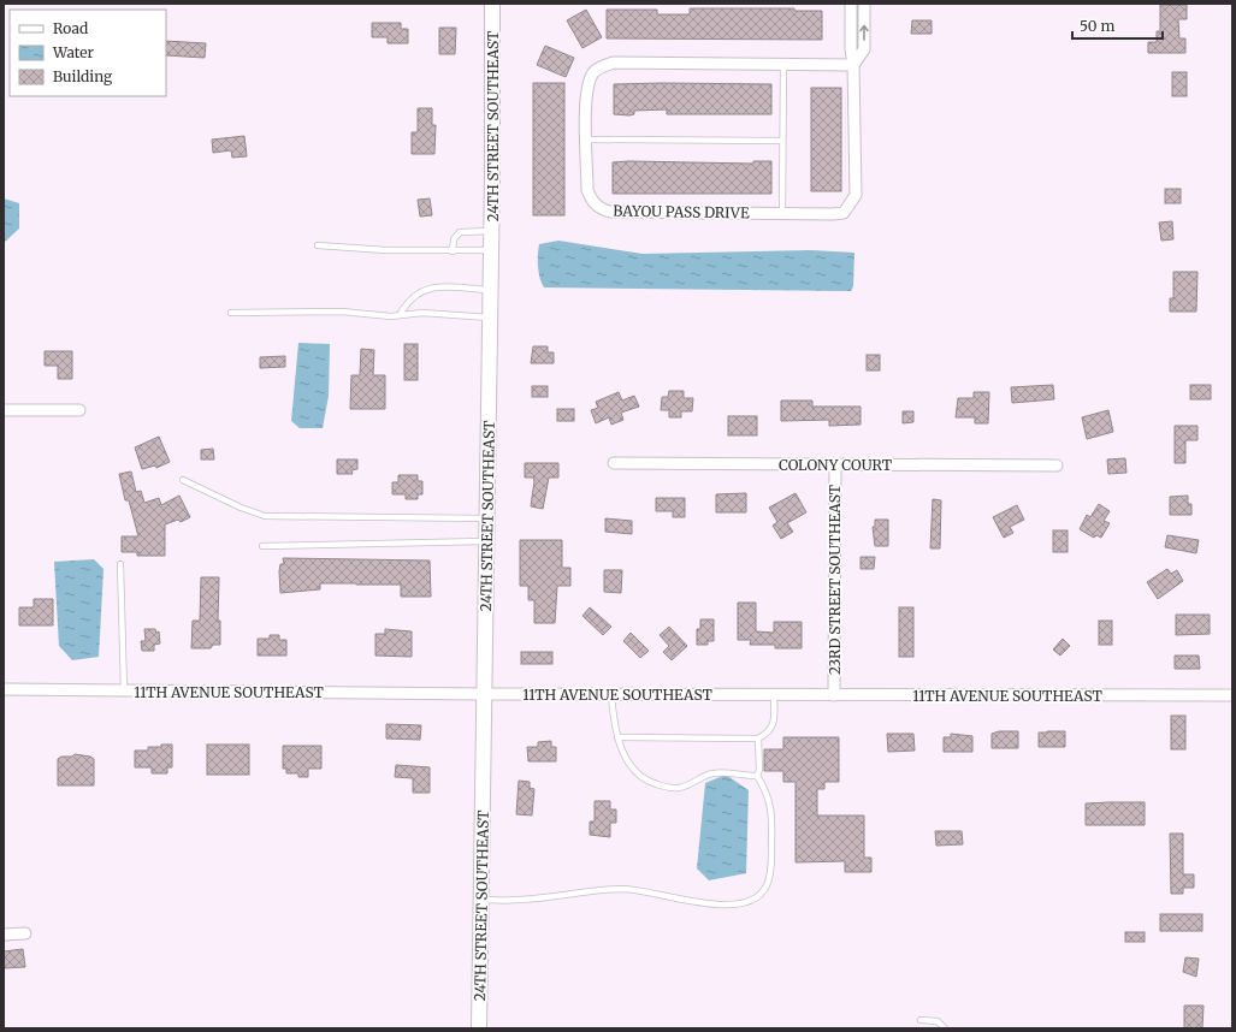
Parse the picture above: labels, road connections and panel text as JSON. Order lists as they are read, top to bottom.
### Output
{
  "streets": {
    "street": [
      "24TH STREET SOUTHEAST",
      "BAYOU PASS DRIVE",
      "COLONY COURT",
      "23RD STREET SOUTHEAST",
      "11TH AVENUE SOUTHEAST"
    ]
  },
  "crossings": [
    ["24TH STREET SOUTHEAST", "11TH AVENUE SOUTHEAST"],
    ["COLONY COURT", "23RD STREET SOUTHEAST"],
    ["23RD STREET SOUTHEAST", "11TH AVENUE SOUTHEAST"]
  ],
  "legend": ["Road", "Water", "Building"],
  "scale_bar": "50 m"
}
